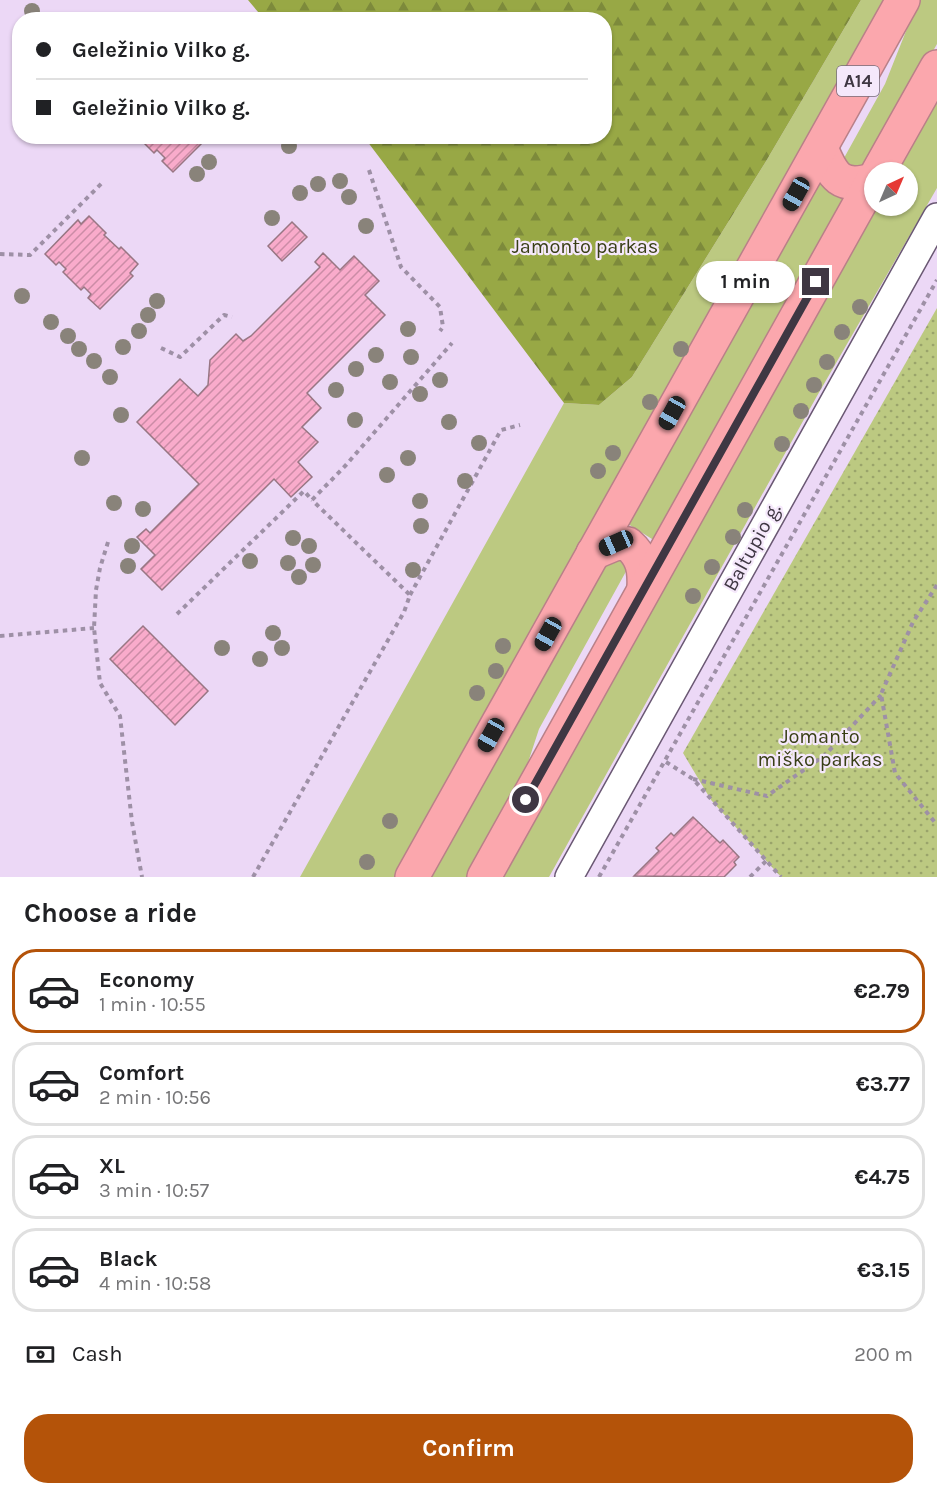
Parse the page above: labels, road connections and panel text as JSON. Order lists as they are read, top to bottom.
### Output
{
  "streets": {
    "highway": ["A14"],
    "street": ["Baltupio g."]
  },
  "parks": ["Jamonto parkas", "Jomanto miško parkas"],
  "north": "top right",
  "page": {
    "banner": ["Geležinio Vilko g.", "Geležinio Vilko g."],
    "bubble": "1 min",
    "heading": "Choose a ride",
    "list": [
      {
        "name": "Economy",
        "note": "1 min · 10:55",
        "value": "€2.79"
      },
      {
        "name": "Comfort",
        "note": "2 min · 10:56",
        "value": "€3.77"
      },
      {
        "name": "XL",
        "note": "3 min · 10:57",
        "value": "€4.75"
      },
      {
        "name": "Black",
        "note": "4 min · 10:58",
        "value": "€3.15"
      }
    ],
    "pay": ["Cash", "200 m"],
    "buttons": "Confirm"
  }
}
